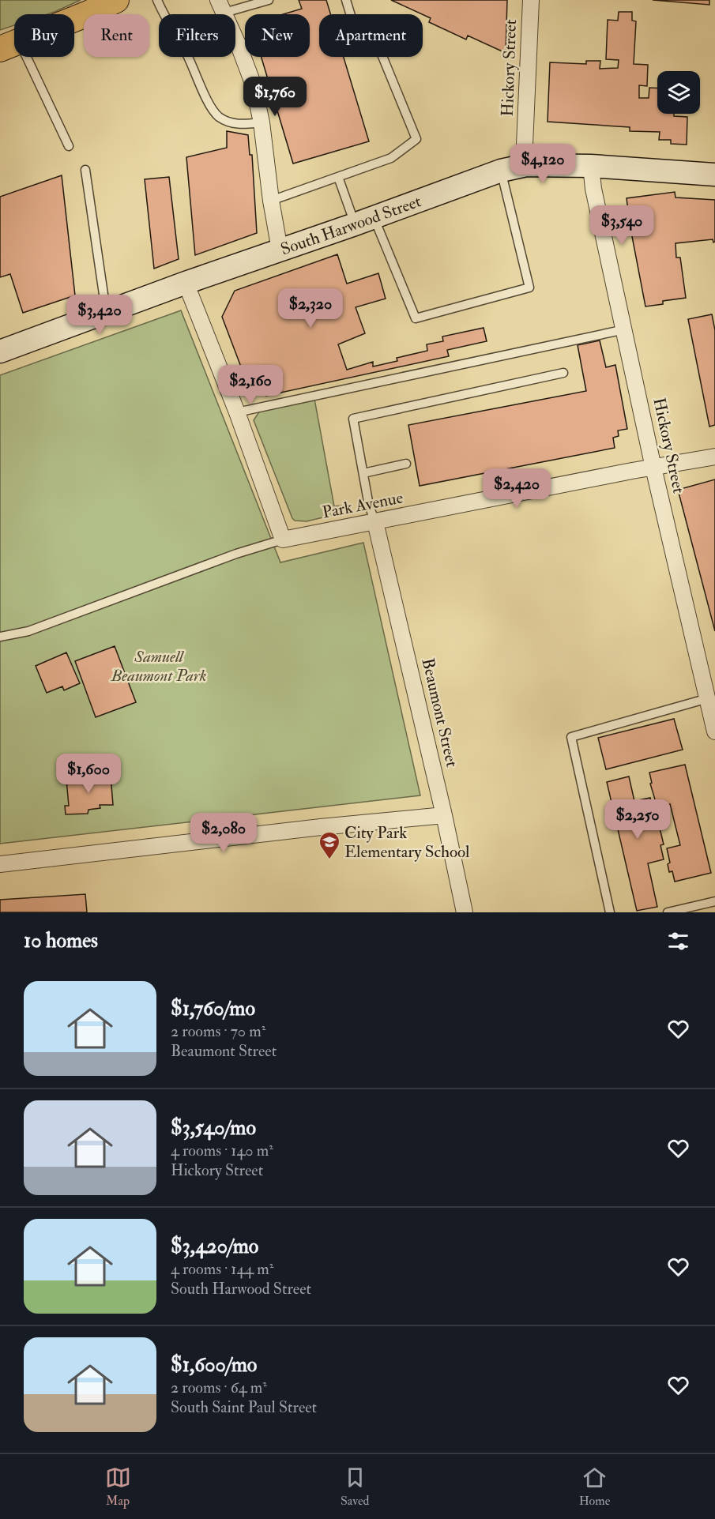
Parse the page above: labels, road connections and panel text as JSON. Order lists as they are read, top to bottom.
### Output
{
  "streets": {
    "main road": ["South Harwood Street"],
    "street": ["Hickory Street", "Park Avenue", "Beaumont Street"]
  },
  "crossings": [
    ["Hickory Street", "South Harwood Street"],
    ["Hickory Street", "Park Avenue"],
    ["Park Avenue", "Beaumont Street"]
  ],
  "parks": ["Samuell Beaumont Park"],
  "places": {
    "school or university": ["City Park Elementary School"]
  },
  "page": {
    "chip": [
      "Buy",
      "Rent",
      "Filters",
      "New",
      "Apartment"
    ],
    "price": [
      "$1,760",
      "$4,120",
      "$3,540",
      "$2,320",
      "$3,420",
      "$2,160",
      "$2,420",
      "$1,600",
      "$2,250",
      "$2,080"
    ],
    "heading": "10 homes",
    "list": [
      {
        "name": "$1,760/mo",
        "note": "2 rooms · 70 m² · Beaumont Street"
      },
      {
        "name": "$3,540/mo",
        "note": "4 rooms · 140 m² · Hickory Street"
      },
      {
        "name": "$3,420/mo",
        "note": "4 rooms · 144 m² · South Harwood Street"
      },
      {
        "name": "$1,600/mo",
        "note": "2 rooms · 64 m² · South Saint Paul Street"
      }
    ],
    "tabs": ["Map", "Saved", "Home"]
  }
}
